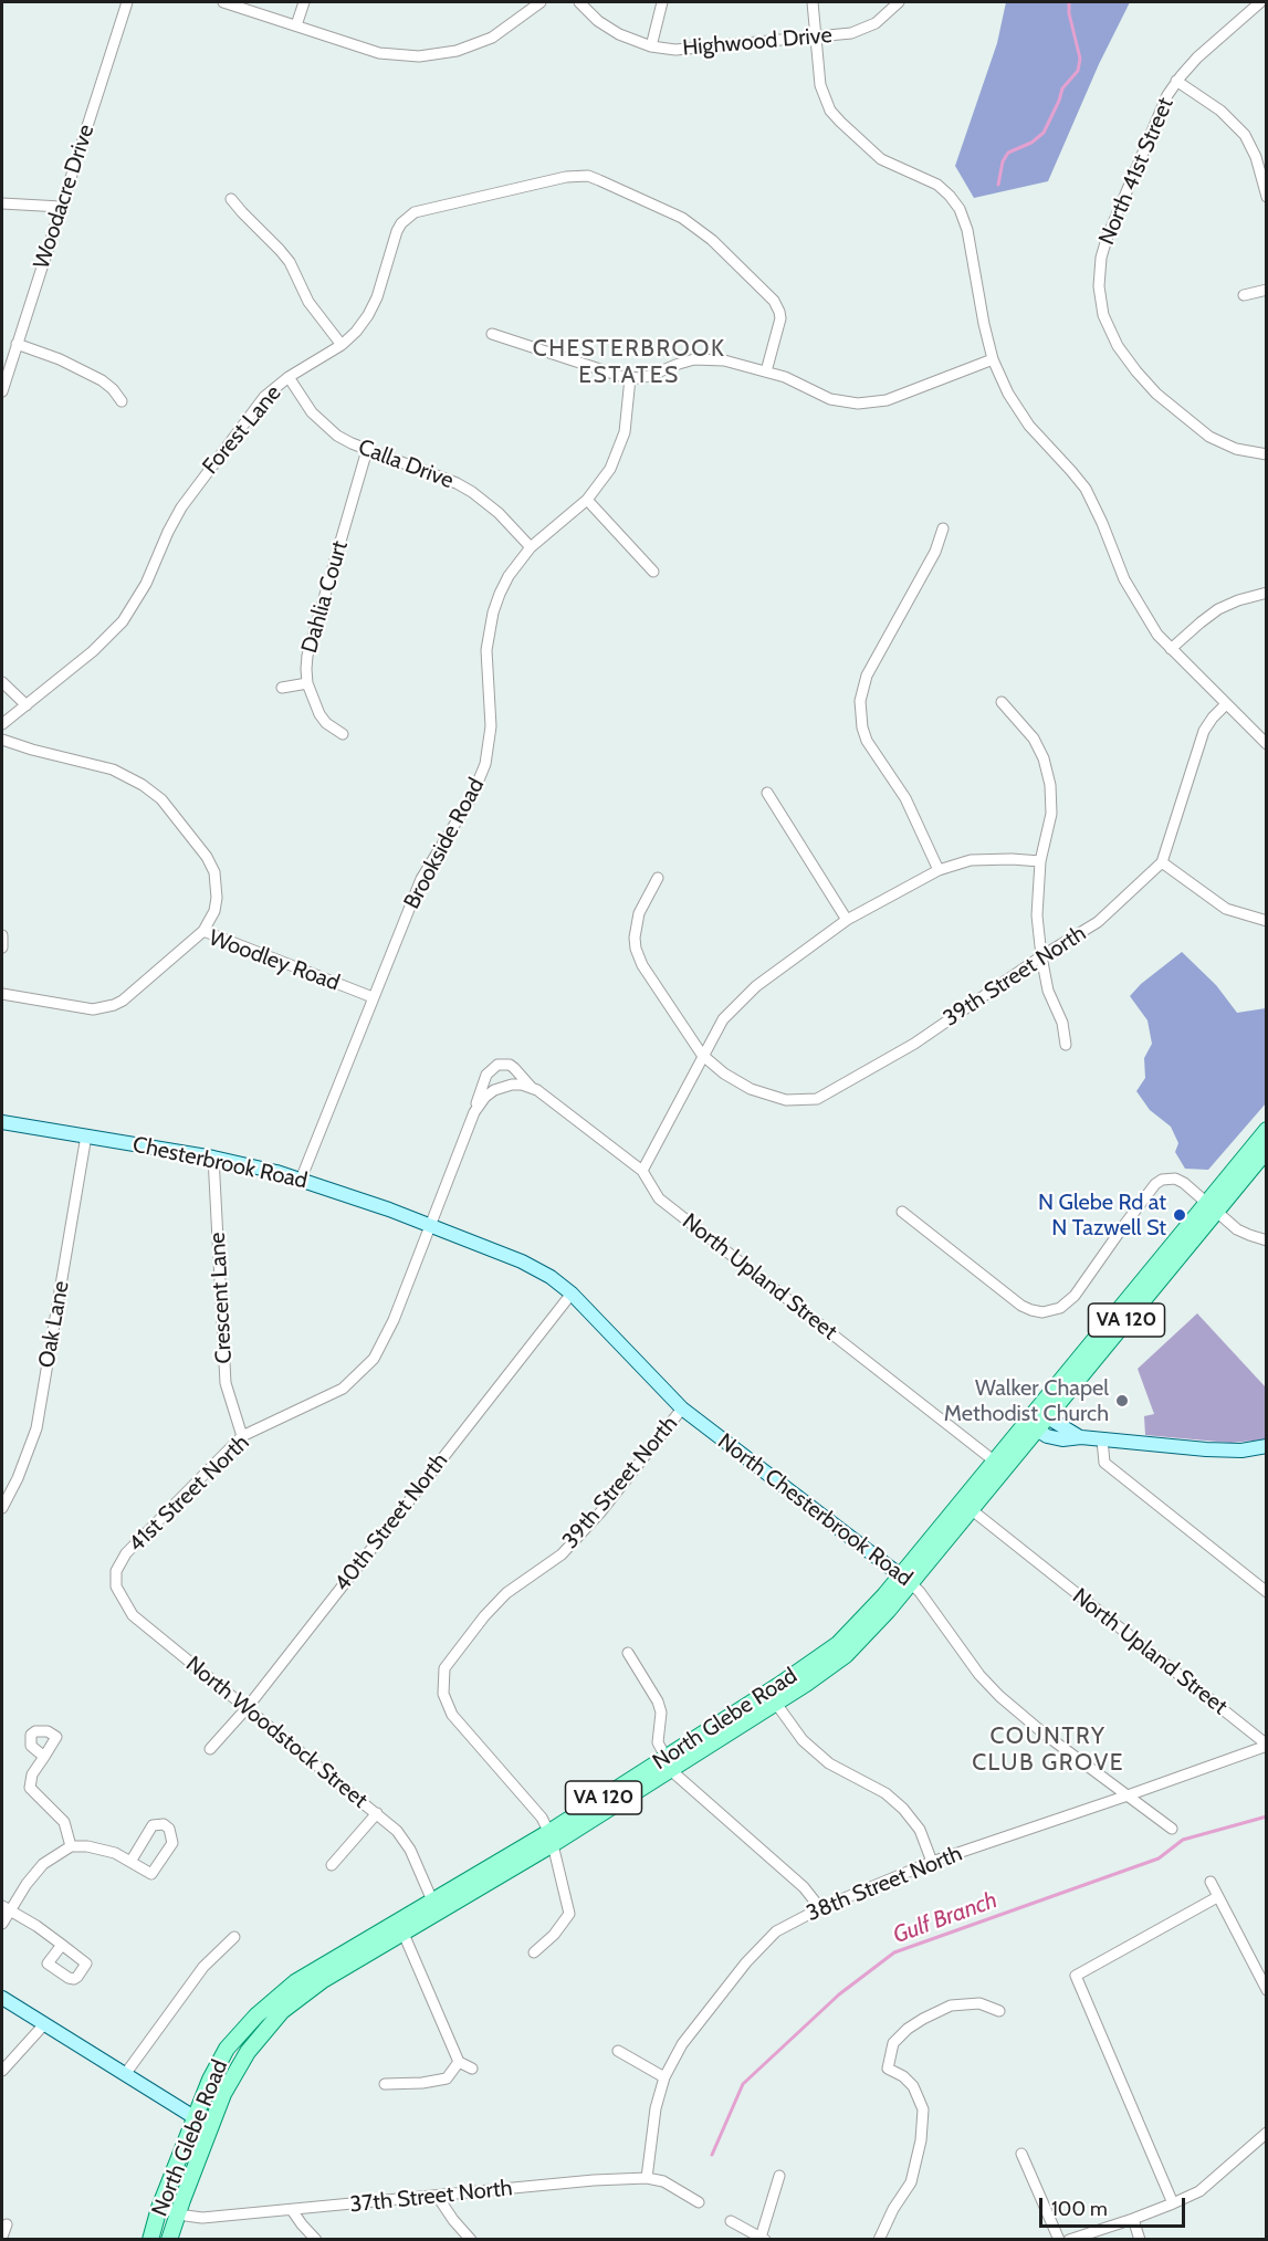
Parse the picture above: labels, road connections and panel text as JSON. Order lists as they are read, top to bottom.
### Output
{
  "streets": {
    "main road": ["VA 120", "North Glebe Road"],
    "street": [
      "Highwood Drive",
      "North 41st Street",
      "Woodacre Drive",
      "Forest Lane",
      "Calla Drive",
      "Dahlia Court",
      "Brookside Road",
      "Woodley Road",
      "39th Street North",
      "Chesterbrook Road",
      "North Upland Street",
      "Crescent Lane",
      "Oak Lane",
      "41st Street North",
      "North Chesterbrook Road",
      "40th Street North",
      "North Woodstock Street",
      "38th Street North",
      "37th Street North"
    ]
  },
  "crossings": [
    ["Forest Lane", "Calla Drive"],
    ["Calla Drive", "Dahlia Court"],
    ["Calla Drive", "Brookside Road"],
    ["Brookside Road", "Woodley Road"],
    ["Brookside Road", "Chesterbrook Road"],
    ["39th Street North", "North Chesterbrook Road"],
    ["39th Street North", "North Glebe Road"],
    ["Chesterbrook Road", "Crescent Lane"],
    ["Chesterbrook Road", "Oak Lane"],
    ["Chesterbrook Road", "41st Street North"],
    ["Chesterbrook Road", "North Chesterbrook Road"],
    ["North Upland Street", "41st Street North"],
    ["North Upland Street", "North Glebe Road"],
    ["North Upland Street", "38th Street North"],
    ["Crescent Lane", "41st Street North"],
    ["41st Street North", "North Chesterbrook Road"],
    ["41st Street North", "North Woodstock Street"],
    ["North Chesterbrook Road", "40th Street North"],
    ["North Chesterbrook Road", "North Glebe Road"],
    ["North Chesterbrook Road", "38th Street North"],
    ["40th Street North", "North Woodstock Street"],
    ["North Glebe Road", "North Woodstock Street"],
    ["North Glebe Road", "37th Street North"],
    ["38th Street North", "37th Street North"]
  ],
  "districts": ["CHESTERBROOK ESTATES", "COUNTRY CLUB GROVE"],
  "water": ["Gulf Branch"],
  "places": ["N Glebe Rd at N Tazwell St", "Walker Chapel Methodist Church"],
  "scale_bar": "100 m"
}
